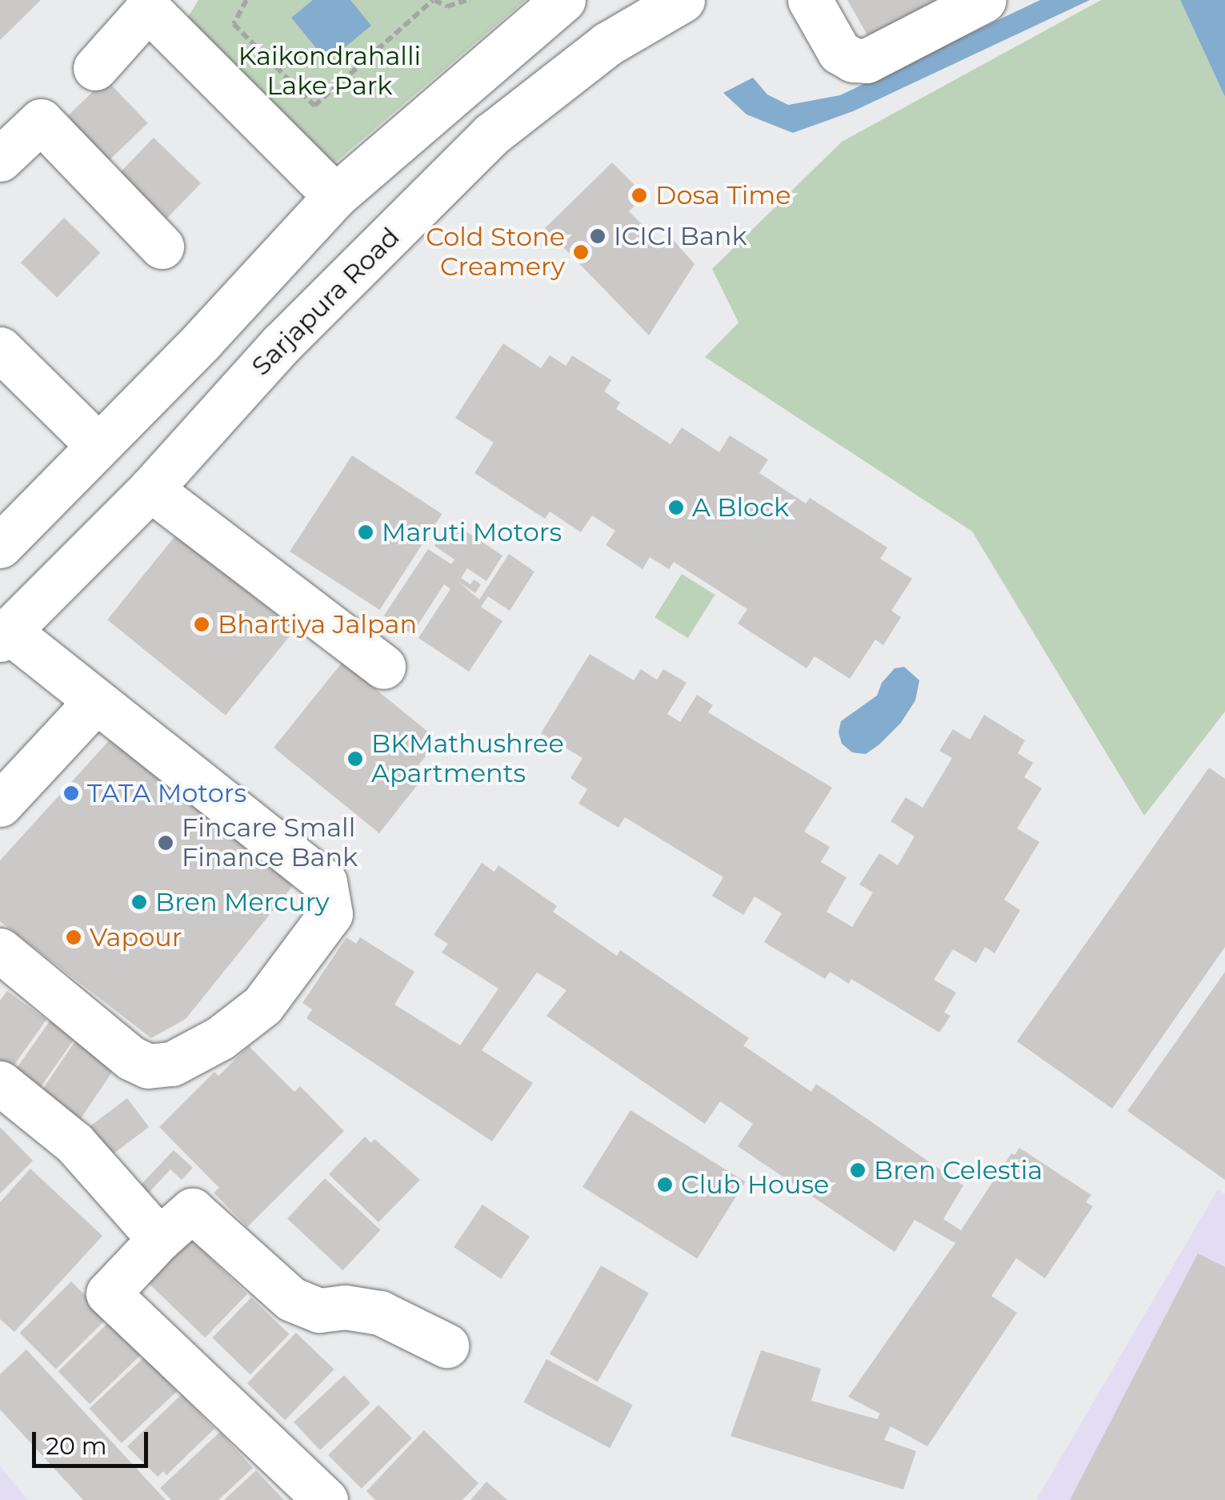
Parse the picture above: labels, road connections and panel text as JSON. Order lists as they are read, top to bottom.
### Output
{
  "streets": {
    "main road": ["Sarjapura Road"]
  },
  "parks": ["Kaikondrahalli Lake Park"],
  "places": [
    "Dosa Time",
    "ICICI Bank",
    "Cold Stone Creamery",
    "A Block",
    "Maruti Motors",
    "Bhartiya Jalpan",
    "BKMathushree Apartments",
    "TATA Motors",
    "Fincare Small Finance Bank",
    "Bren Mercury",
    "Vapour",
    "Bren Celestia",
    "Club House"
  ],
  "scale_bar": "20 m"
}
